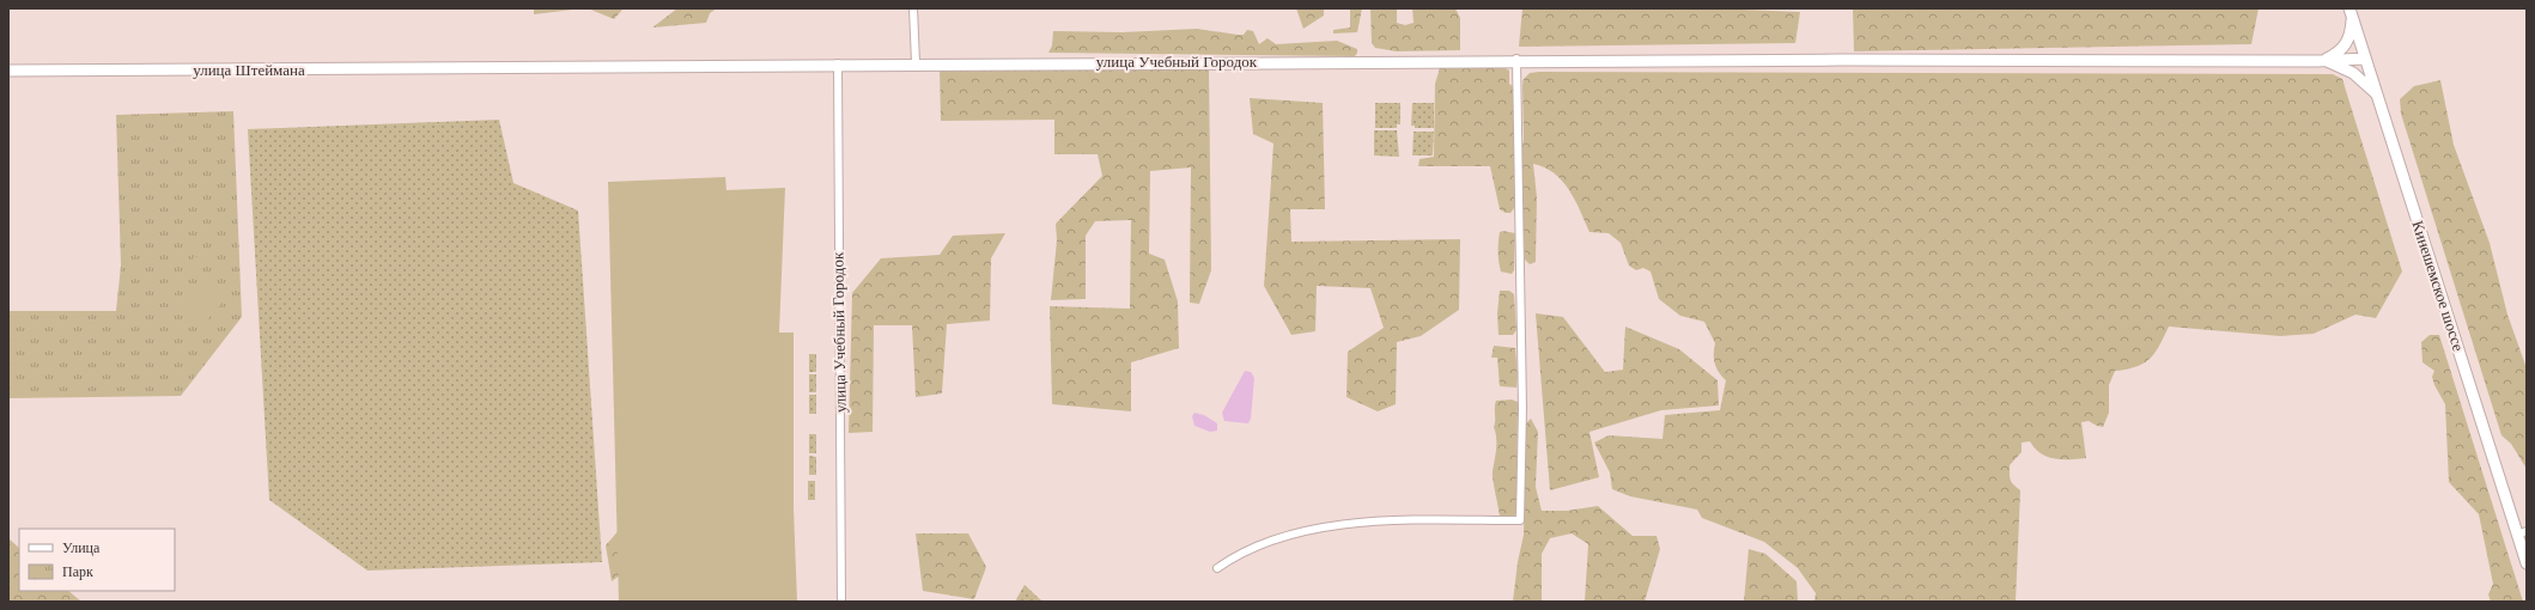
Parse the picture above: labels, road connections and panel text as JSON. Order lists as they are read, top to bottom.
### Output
{
  "streets": {
    "street": ["улица Учебный Городок", "улица Штеймана", "Кинешемское шоссе"]
  },
  "crossings": [
    ["улица Учебный Городок", "улица Штеймана"],
    ["улица Учебный Городок", "Кинешемское шоссе"]
  ],
  "legend": ["Улица", "Парк"]
}
